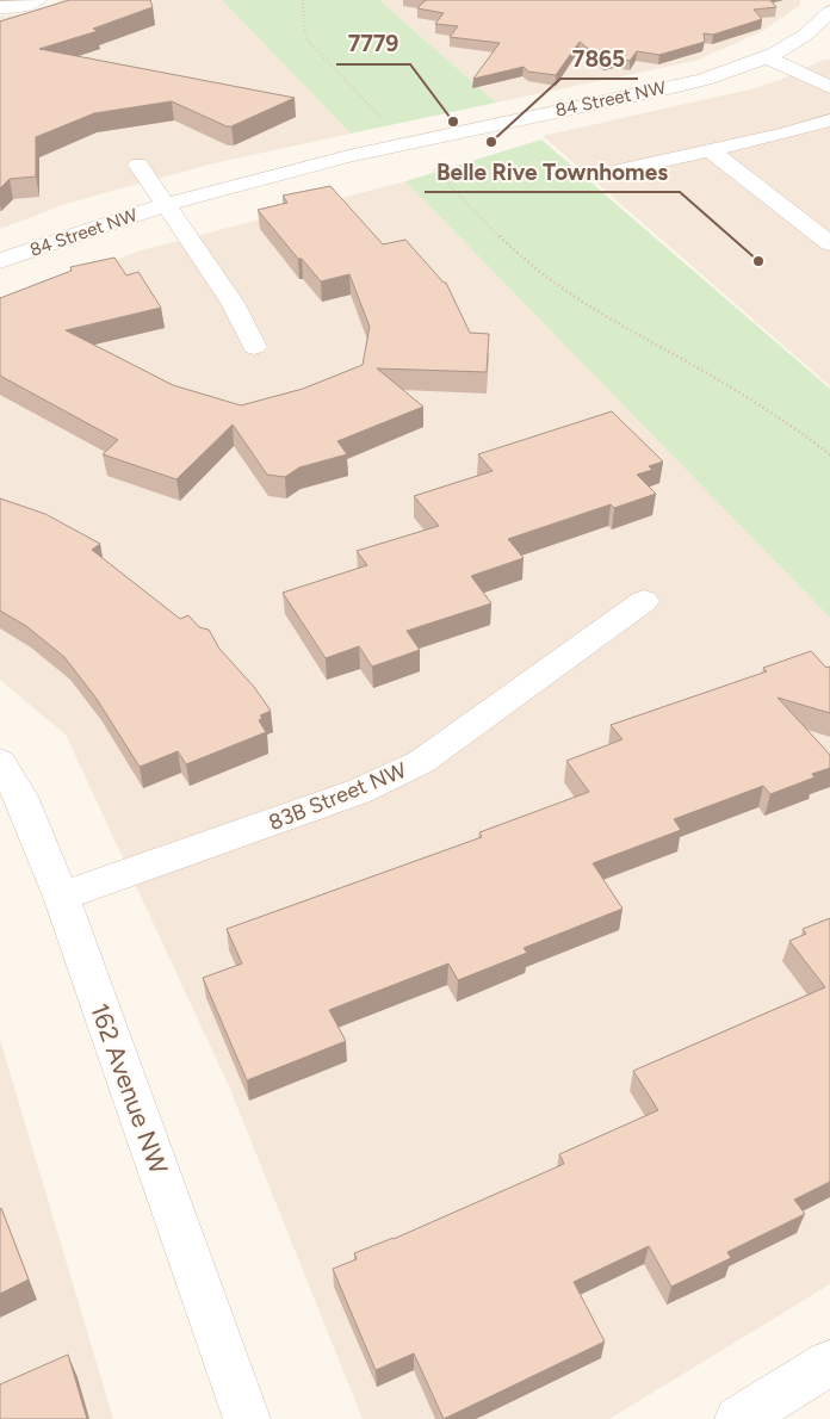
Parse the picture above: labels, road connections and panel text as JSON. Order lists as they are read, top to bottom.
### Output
{
  "streets": {
    "street": ["84 Street NW", "83B Street NW", "162 Avenue NW"]
  },
  "crossings": [
    ["83B Street NW", "162 Avenue NW"]
  ],
  "places": ["7779", "7865", "Belle Rive Townhomes"]
}
